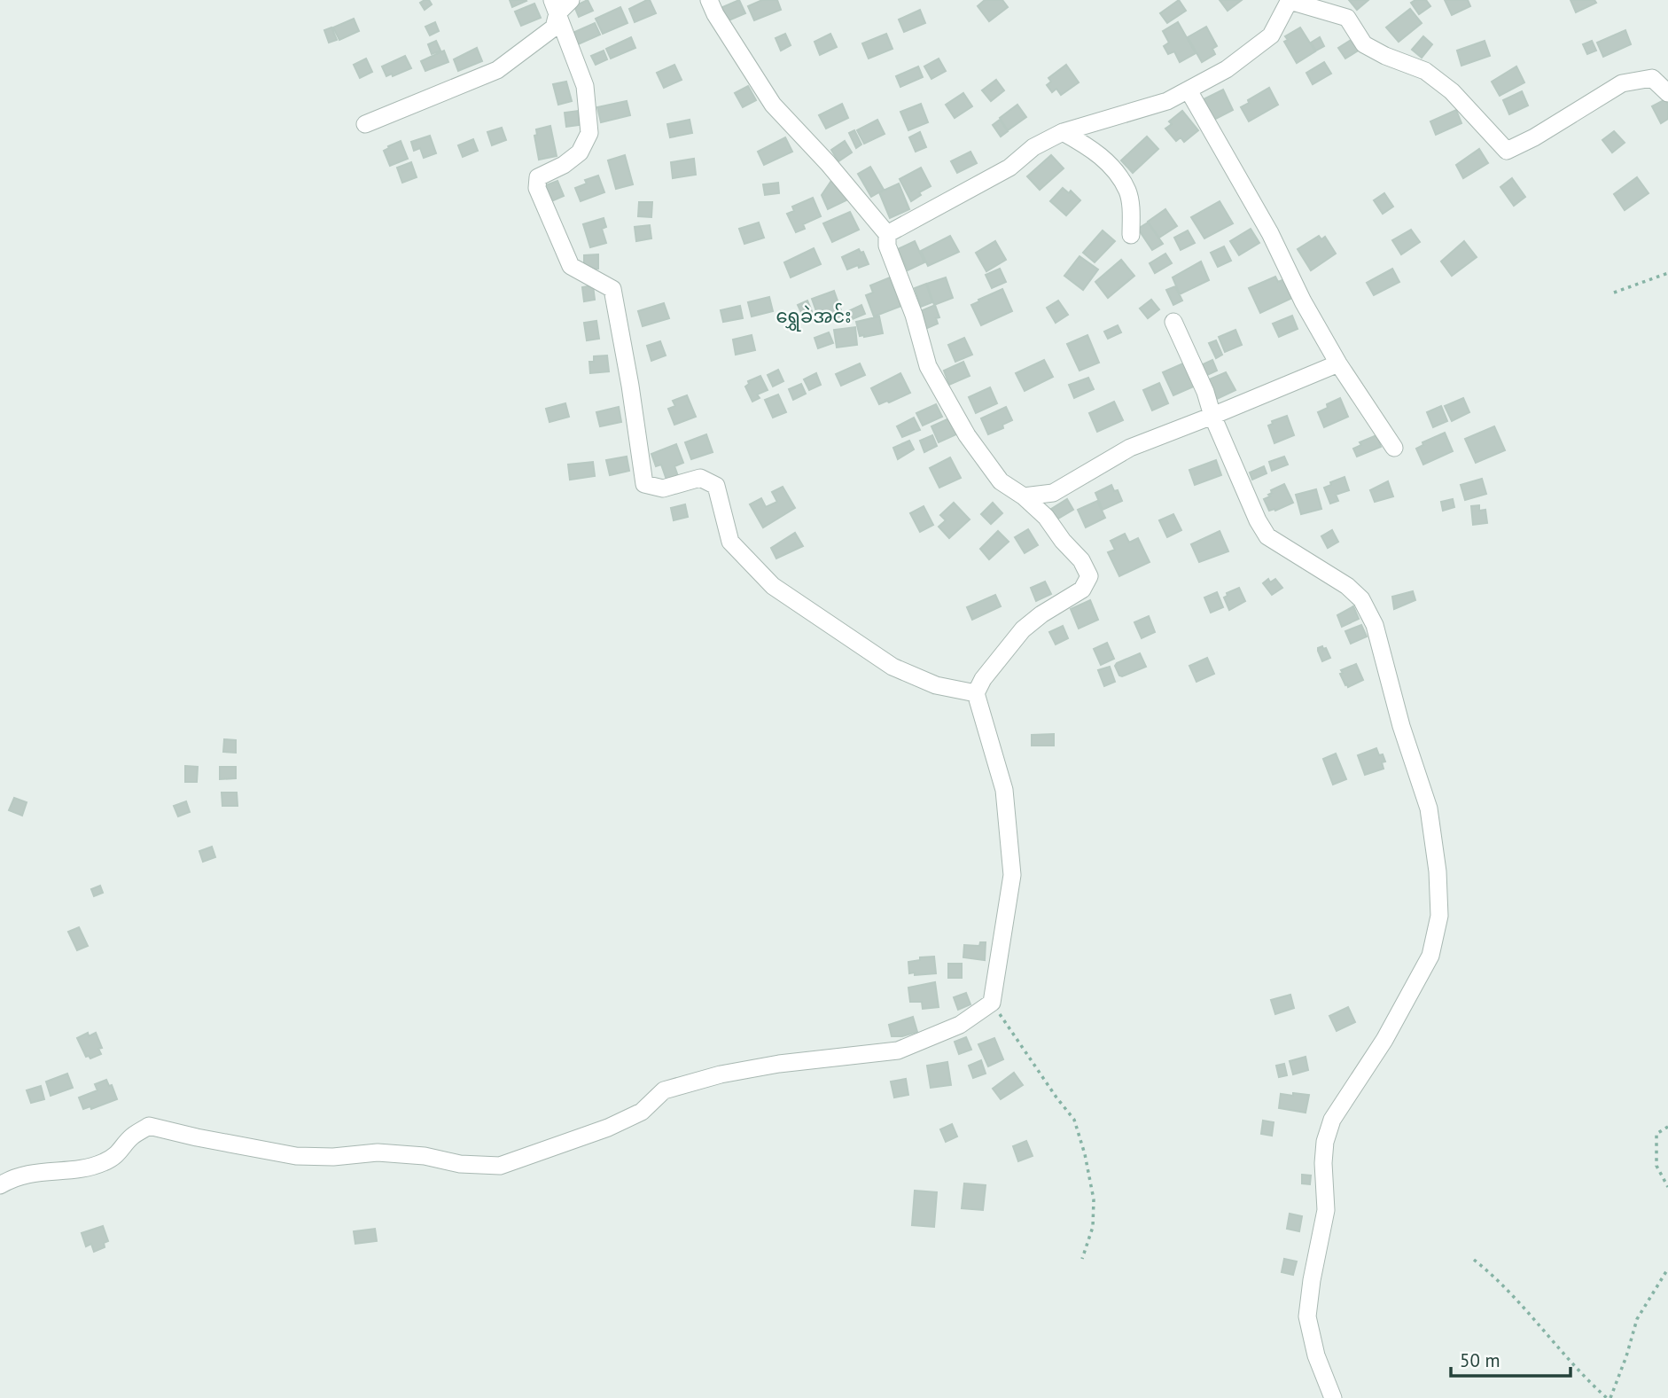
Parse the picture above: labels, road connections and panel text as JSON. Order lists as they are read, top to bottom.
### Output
{
  "districts": ["ရွှေခဲအင်း"],
  "scale_bar": "50 m"
}
